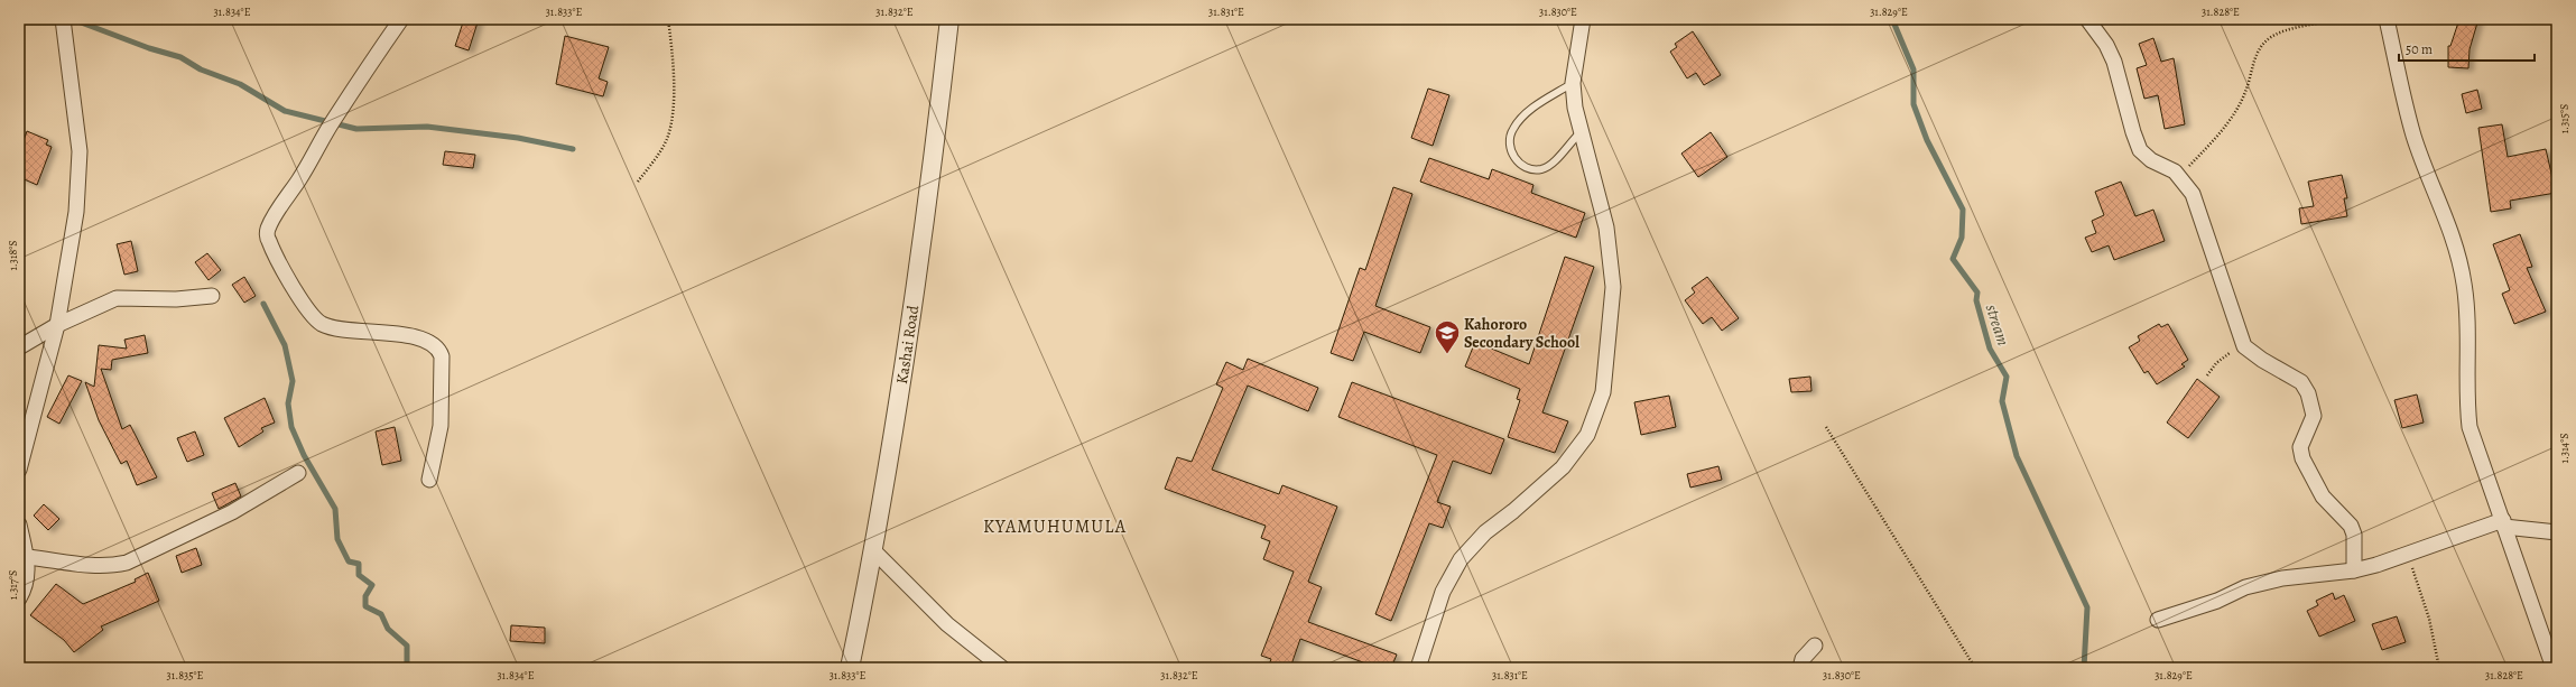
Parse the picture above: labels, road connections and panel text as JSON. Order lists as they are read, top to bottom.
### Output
{
  "streets": {
    "street": ["Kashai Road"]
  },
  "districts": ["KYAMUHUMULA"],
  "water": ["stream"],
  "places": {
    "school or university": ["Kahororo Secondary School"]
  },
  "scale_bar": "50 m",
  "coordinates": [
    "31.834°E",
    "31.833°E",
    "31.832°E",
    "31.831°E",
    "31.830°E",
    "31.829°E",
    "31.828°E",
    "1.315°S",
    "1.318°S",
    "1.314°S",
    "1.317°S",
    "31.835°E"
  ]
}
